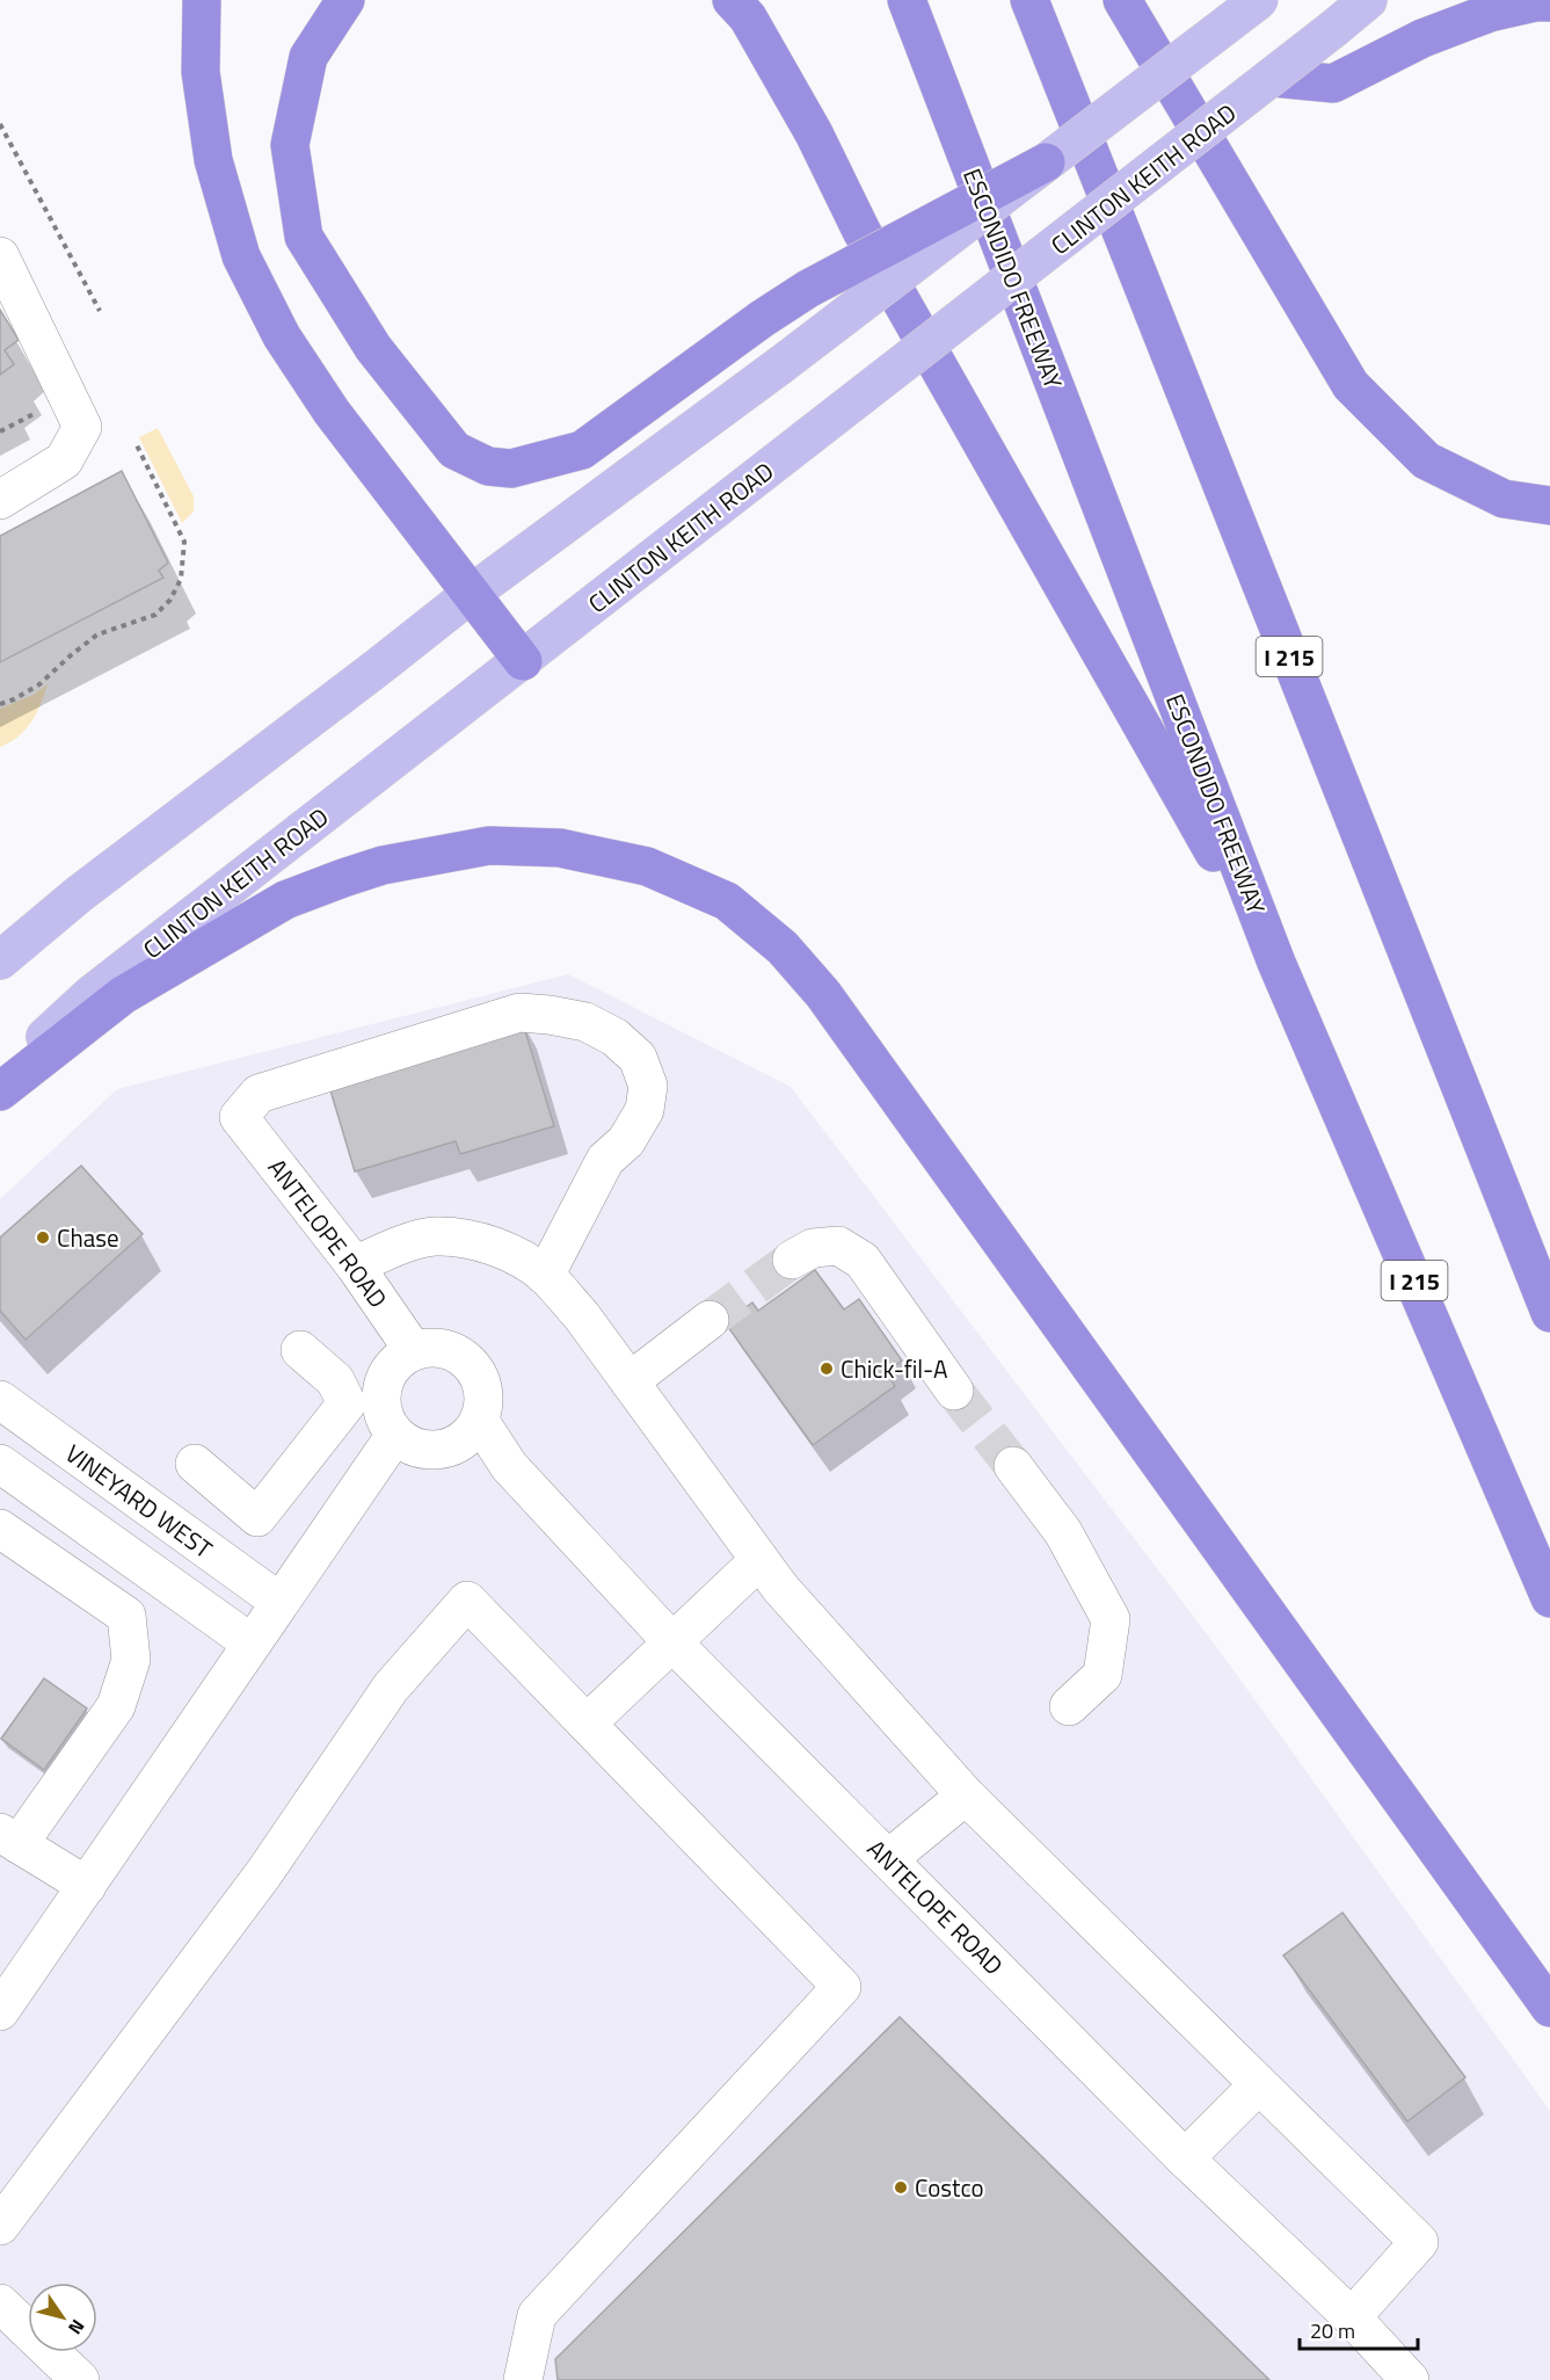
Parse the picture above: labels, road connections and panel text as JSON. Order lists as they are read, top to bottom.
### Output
{
  "streets": {
    "highway": ["ESCONDIDO FREEWAY", "I 215"],
    "main road": ["CLINTON KEITH ROAD"],
    "street": ["ANTELOPE ROAD", "VINEYARD WEST"]
  },
  "places": ["Chase", "Chick-fil-A", "Costco"],
  "scale_bar": "20 m",
  "north": "bottom right"
}
